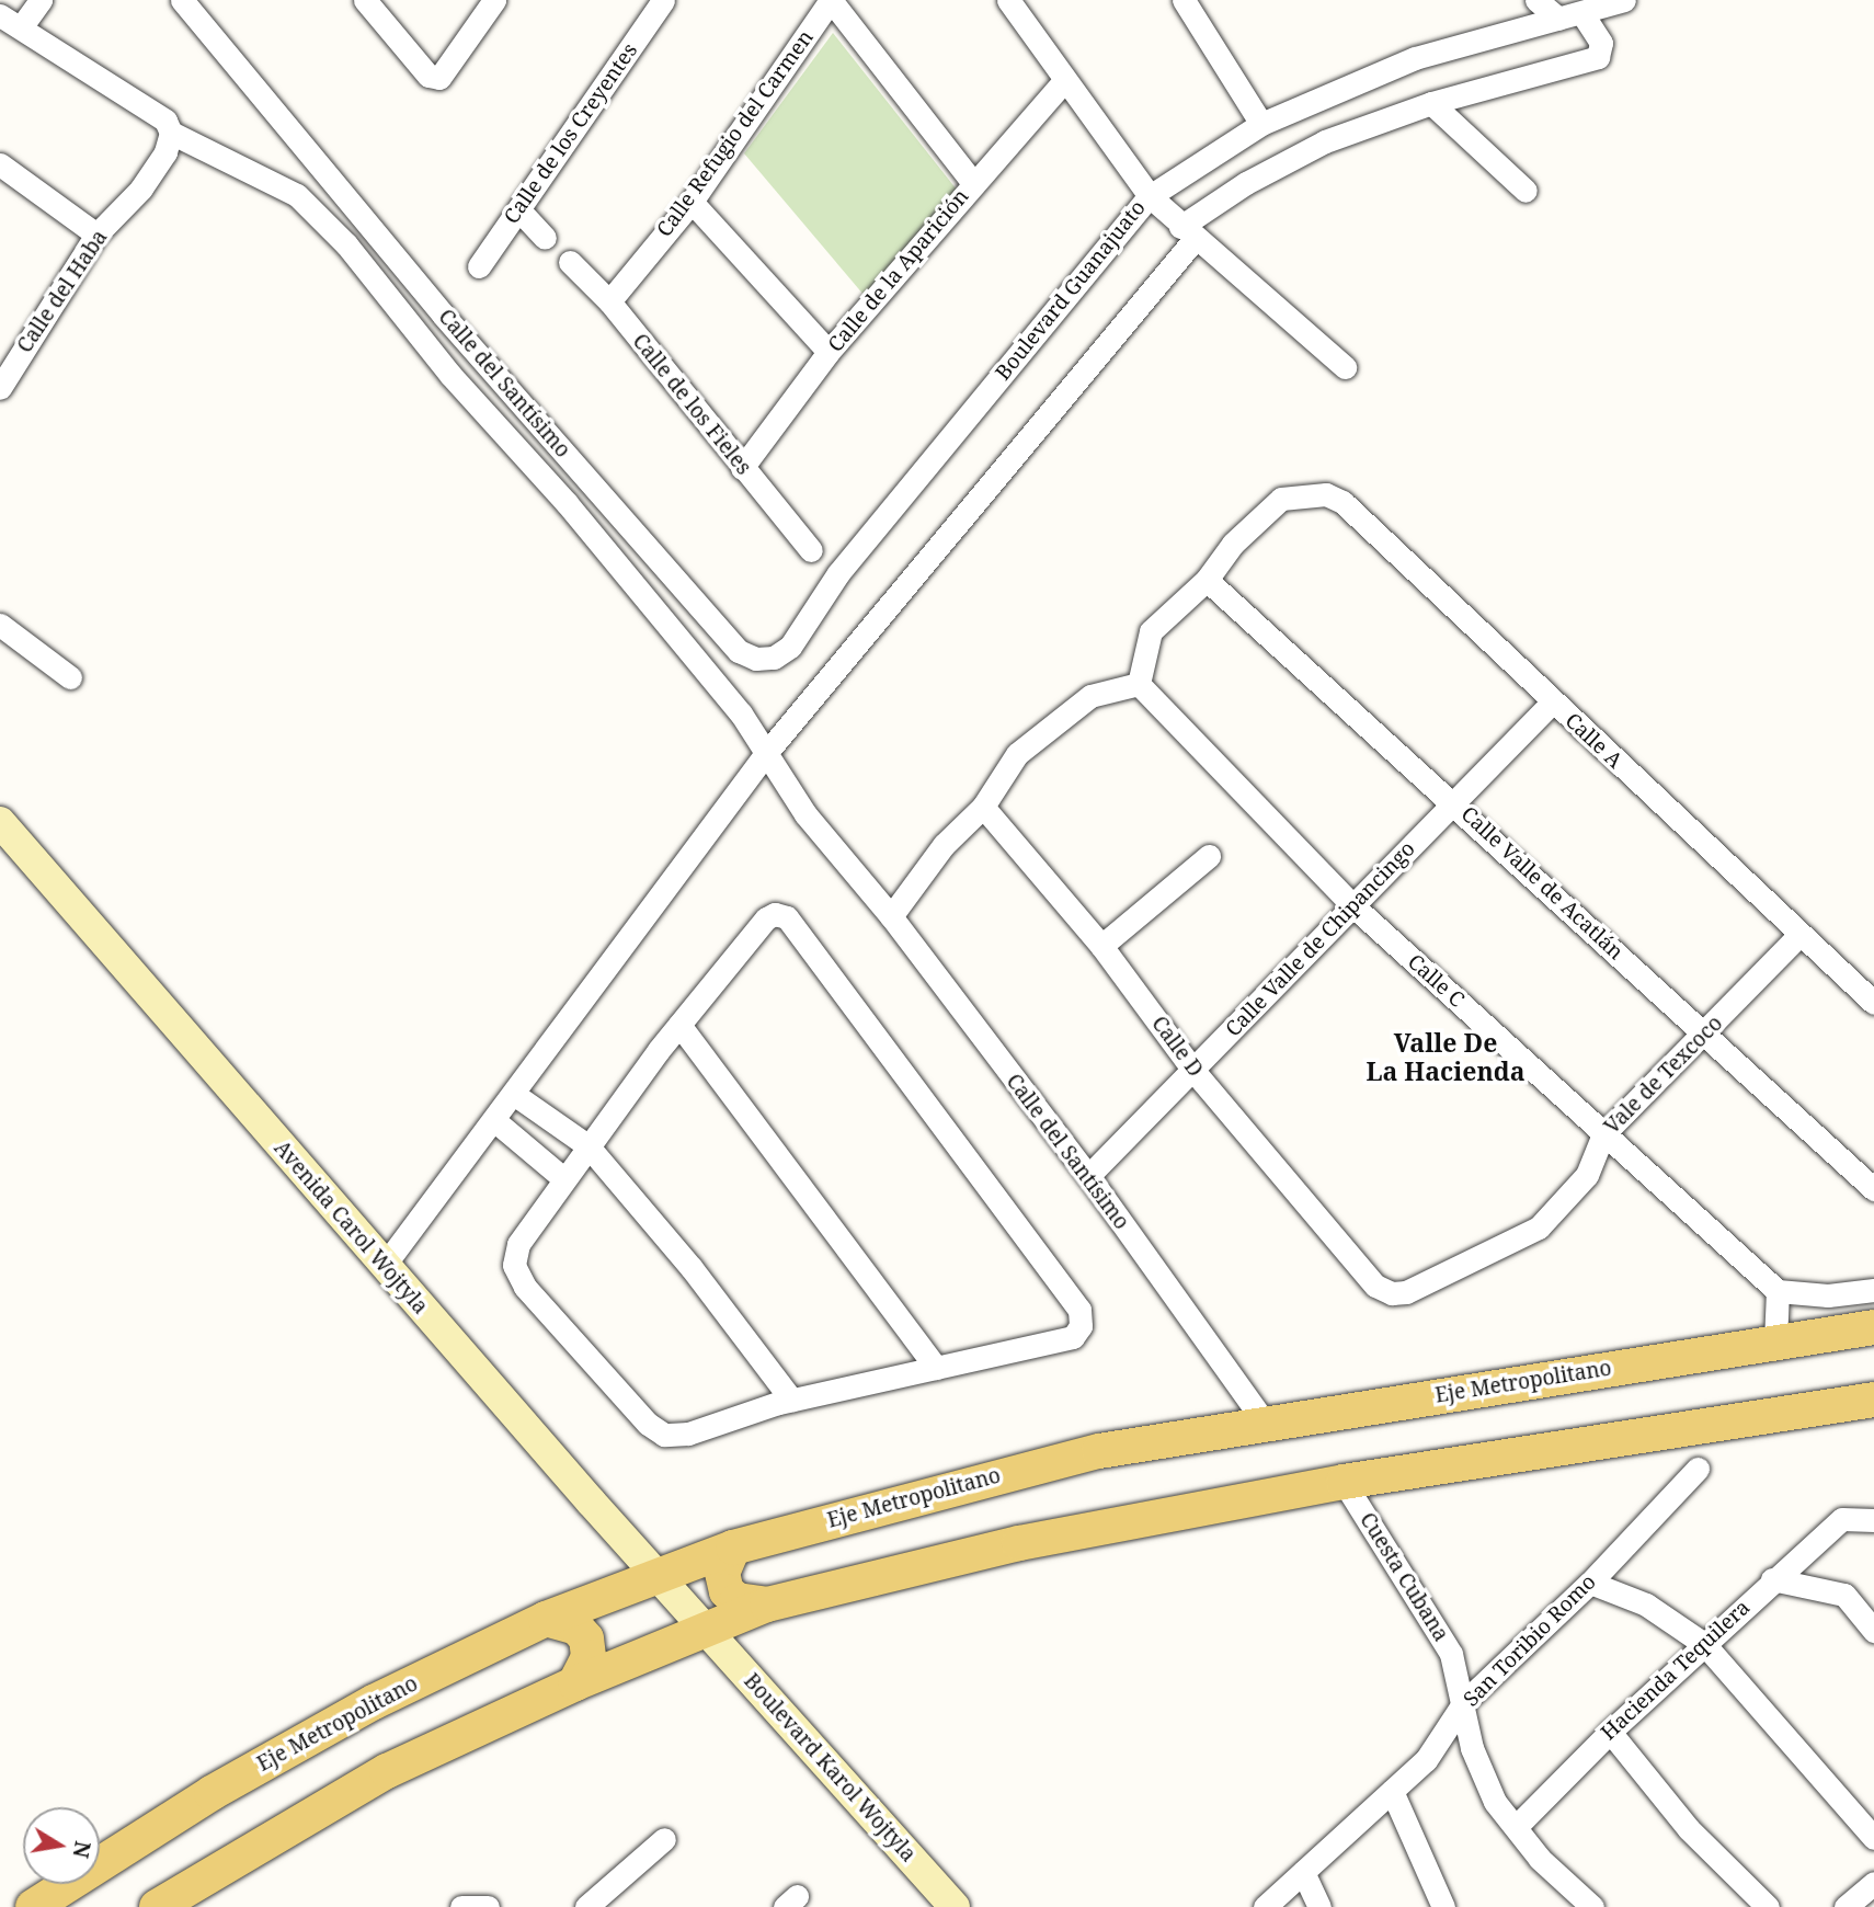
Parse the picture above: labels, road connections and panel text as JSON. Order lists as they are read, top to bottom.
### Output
{
  "streets": {
    "main road": ["Eje Metropolitano"],
    "street": [
      "Calle de los Creyentes",
      "Calle Refugio del Carmen",
      "Calle de la Aparición",
      "Boulevard Guanajuato",
      "Calle del Haba",
      "Calle del Santísimo",
      "Calle de los Fieles",
      "Calle A",
      "Calle Valle de Acatlán",
      "Calle Valle de Chipancingo",
      "Calle C",
      "Calle D",
      "Vale de Texcoco",
      "Avenida Carol Wojtyla",
      "Cuesta Cubana",
      "San Toribio Romo",
      "Hacienda Tequilera",
      "Boulevard Karol Wojtyla"
    ]
  },
  "crossings": [
    ["Calle Refugio del Carmen", "Calle de los Fieles"],
    ["Calle de la Aparición", "Calle de los Fieles"],
    ["Boulevard Guanajuato", "Calle del Santísimo"],
    ["Calle del Haba", "Calle del Santísimo"],
    ["Calle del Santísimo", "Calle Valle de Chipancingo"],
    ["Calle del Santísimo", "Eje Metropolitano"],
    ["Calle A", "Calle Valle de Acatlán"],
    ["Calle A", "Calle Valle de Chipancingo"],
    ["Calle A", "Vale de Texcoco"],
    ["Calle Valle de Acatlán", "Calle Valle de Chipancingo"],
    ["Calle Valle de Acatlán", "Vale de Texcoco"],
    ["Calle Valle de Chipancingo", "Calle C"],
    ["Calle Valle de Chipancingo", "Calle D"],
    ["Calle C", "Vale de Texcoco"],
    ["Calle D", "Vale de Texcoco"],
    ["Avenida Carol Wojtyla", "Eje Metropolitano"],
    ["Avenida Carol Wojtyla", "Boulevard Karol Wojtyla"],
    ["Cuesta Cubana", "San Toribio Romo"],
    ["Cuesta Cubana", "Hacienda Tequilera"]
  ],
  "districts": ["Valle De La Hacienda"],
  "north": "right"
}
